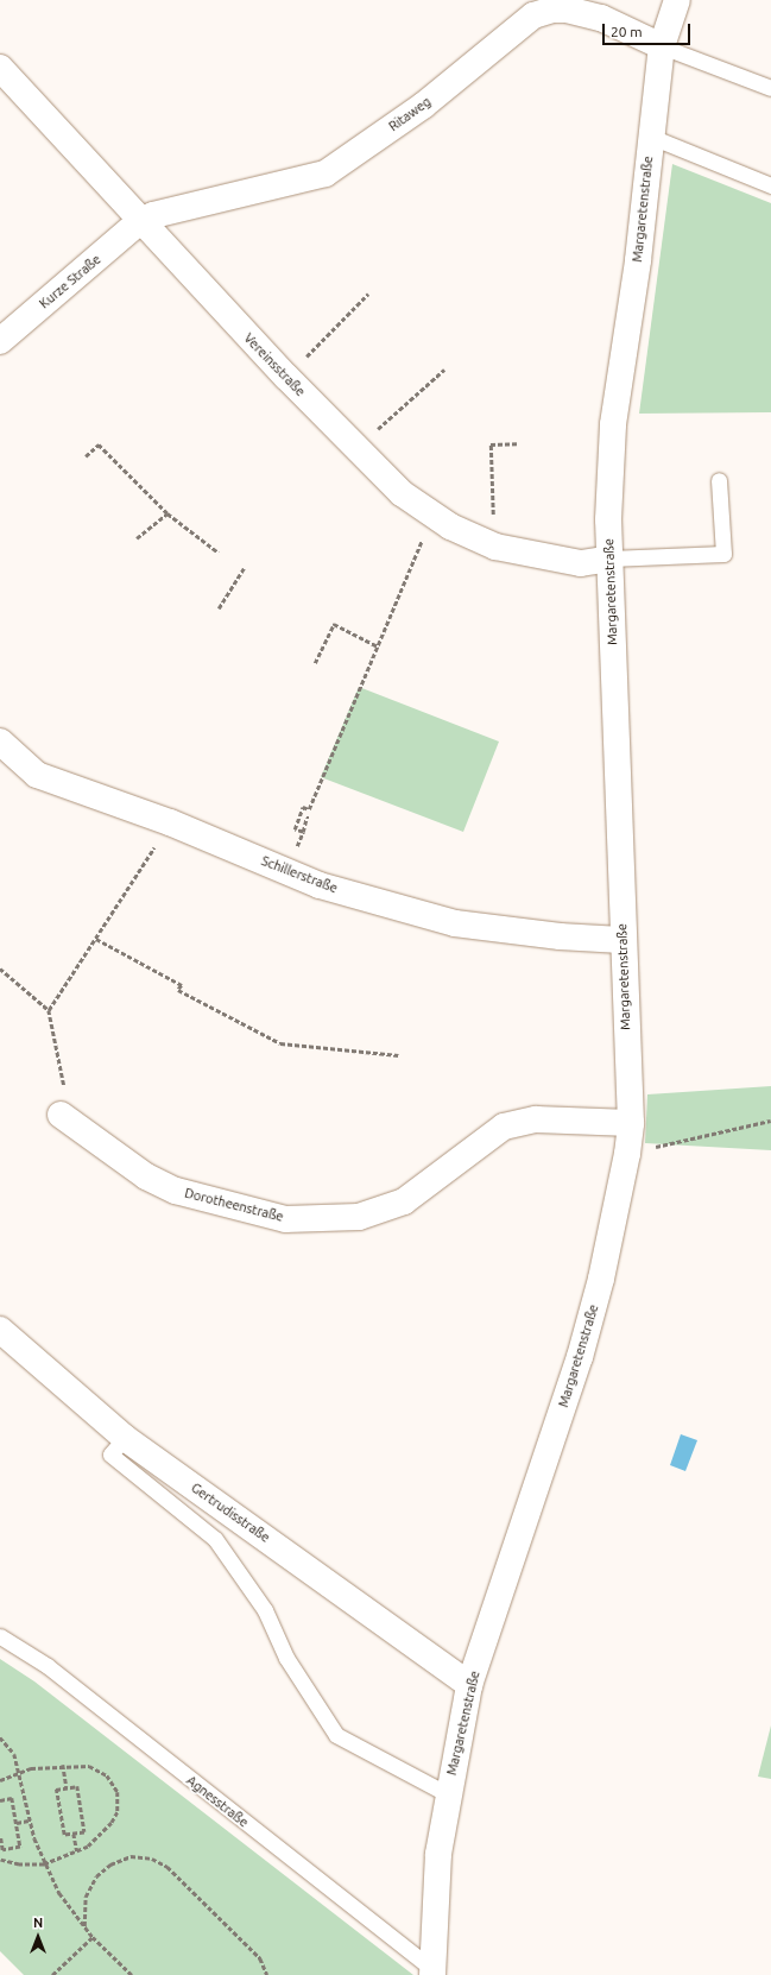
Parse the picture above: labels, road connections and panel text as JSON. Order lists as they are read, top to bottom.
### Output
{
  "streets": {
    "street": [
      "Ritaweg",
      "Margaretenstraße",
      "Kurze Straße",
      "Vereinsstraße",
      "Schillerstraße",
      "Dorotheenstraße",
      "Gertrudisstraße"
    ],
    "lane": ["Agnesstraße"]
  },
  "crossings": [
    ["Ritaweg", "Margaretenstraße"],
    ["Ritaweg", "Kurze Straße"],
    ["Ritaweg", "Vereinsstraße"],
    ["Margaretenstraße", "Vereinsstraße"],
    ["Margaretenstraße", "Schillerstraße"],
    ["Margaretenstraße", "Dorotheenstraße"],
    ["Margaretenstraße", "Gertrudisstraße"],
    ["Margaretenstraße", "Agnesstraße"],
    ["Kurze Straße", "Vereinsstraße"]
  ],
  "scale_bar": "20 m",
  "north": "top"
}
